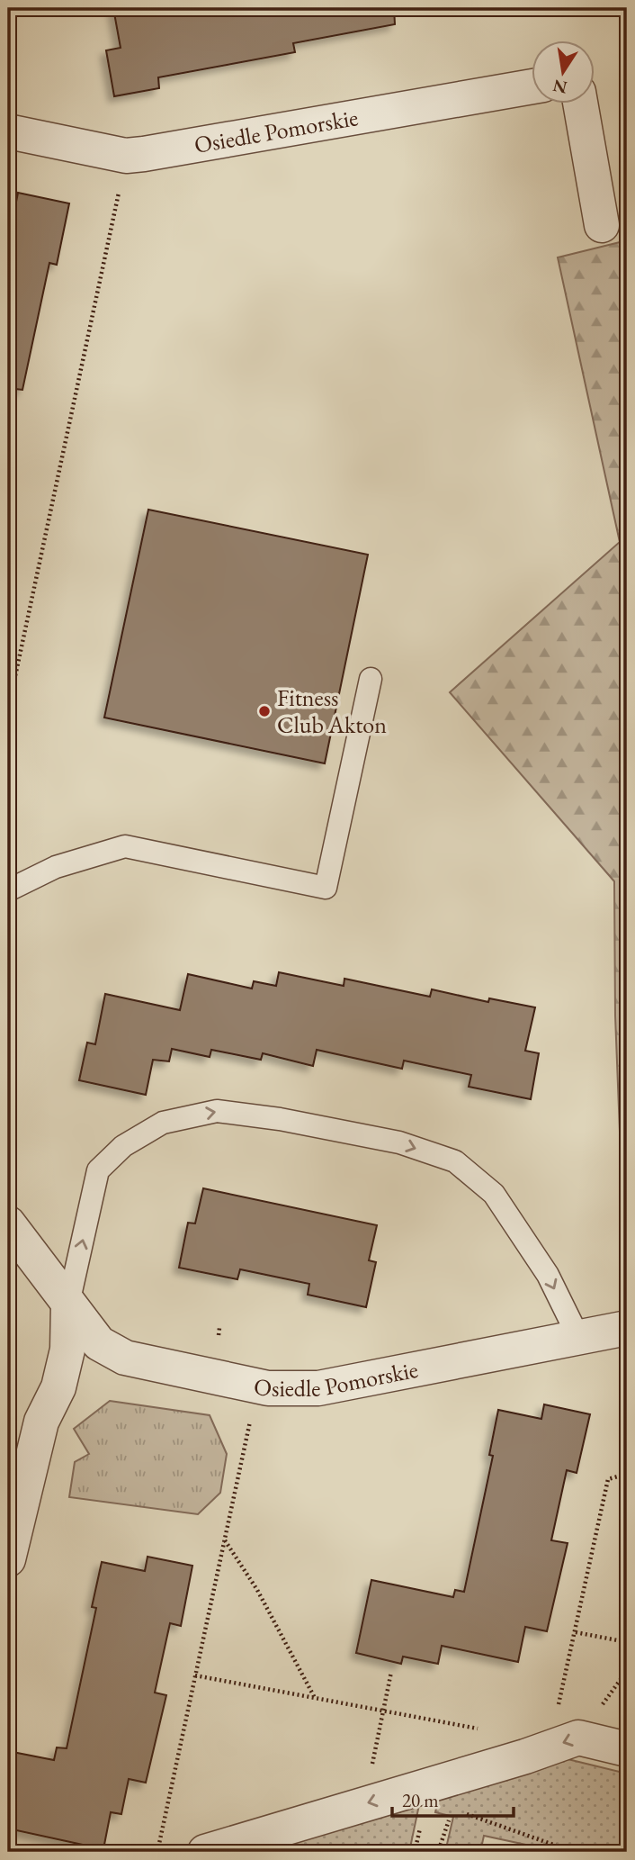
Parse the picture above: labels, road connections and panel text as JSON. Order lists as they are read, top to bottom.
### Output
{
  "streets": {
    "street": ["Osiedle Pomorskie"]
  },
  "places": ["Fitness Club Akton"],
  "scale_bar": "20 m",
  "north": "bottom"
}
